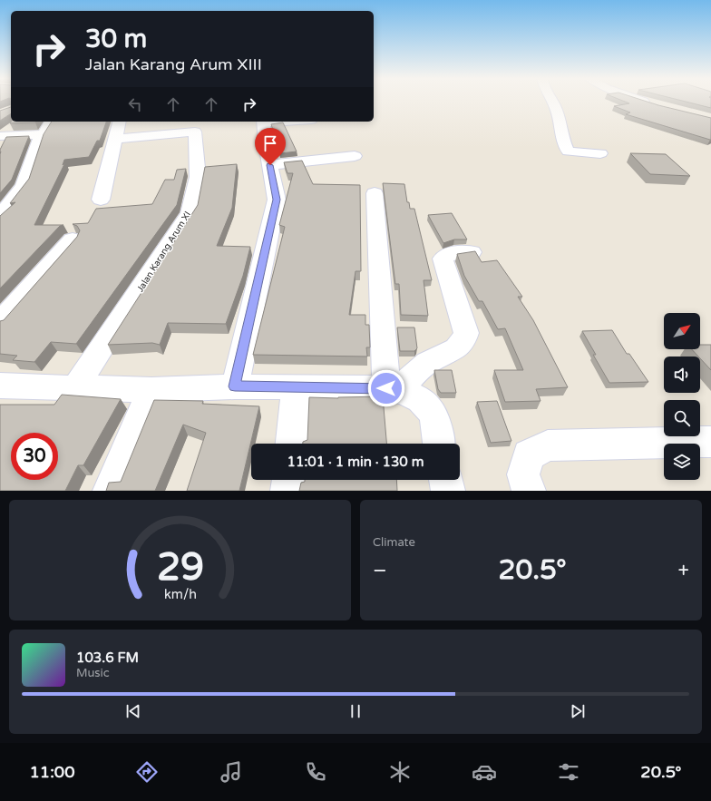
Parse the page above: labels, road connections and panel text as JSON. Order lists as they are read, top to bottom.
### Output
{
  "streets": {
    "street": ["Jalan Karang Arum XI"]
  },
  "north": "top right",
  "page": {
    "turn": ["30 m", "Jalan Karang Arum XIII"],
    "limit": "30",
    "trip": "11:01 · 1 min · 130 m",
    "tile": "Climate",
    "heat": ["−", "20.5°", "+"],
    "song": ["103.6 FM", "Music"],
    "tabs": ["11:00", "20.5°"],
    "gauge": ["29", "km/h"]
  }
}
